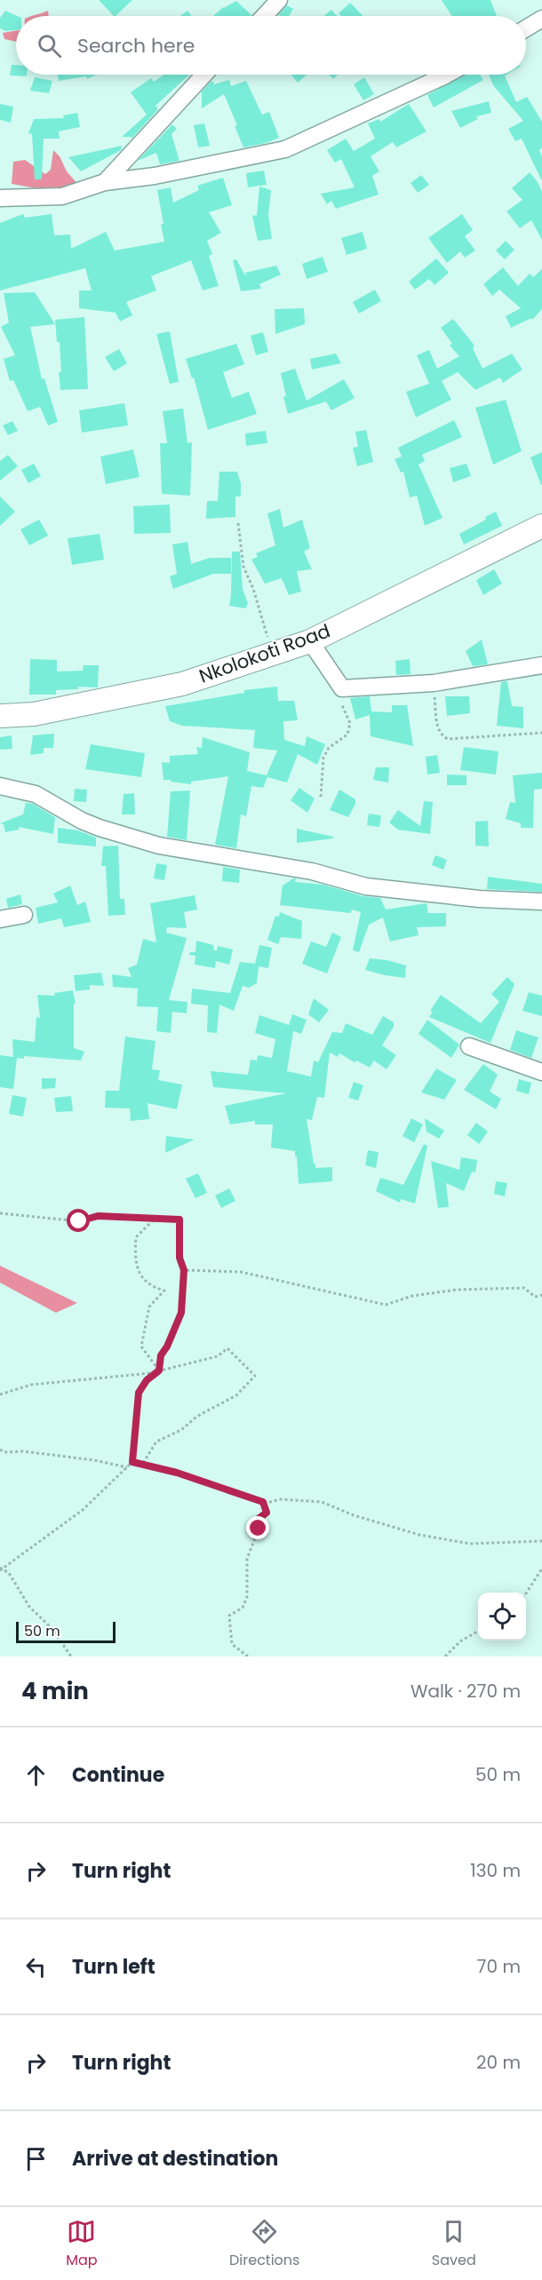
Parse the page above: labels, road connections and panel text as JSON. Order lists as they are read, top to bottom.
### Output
{
  "streets": {
    "main road": ["Nkolokoti Road"]
  },
  "scale_bar": "50 m",
  "page": {
    "search": "Search here",
    "scale": "50 m",
    "heading": ["4 min", "Walk · 270 m"],
    "list": [
      ["Continue", "50 m"],
      ["Turn right", "130 m"],
      ["Turn left", "70 m"],
      ["Turn right", "20 m"],
      "Arrive at destination"
    ],
    "nav": ["Map", "Directions", "Saved"]
  }
}
